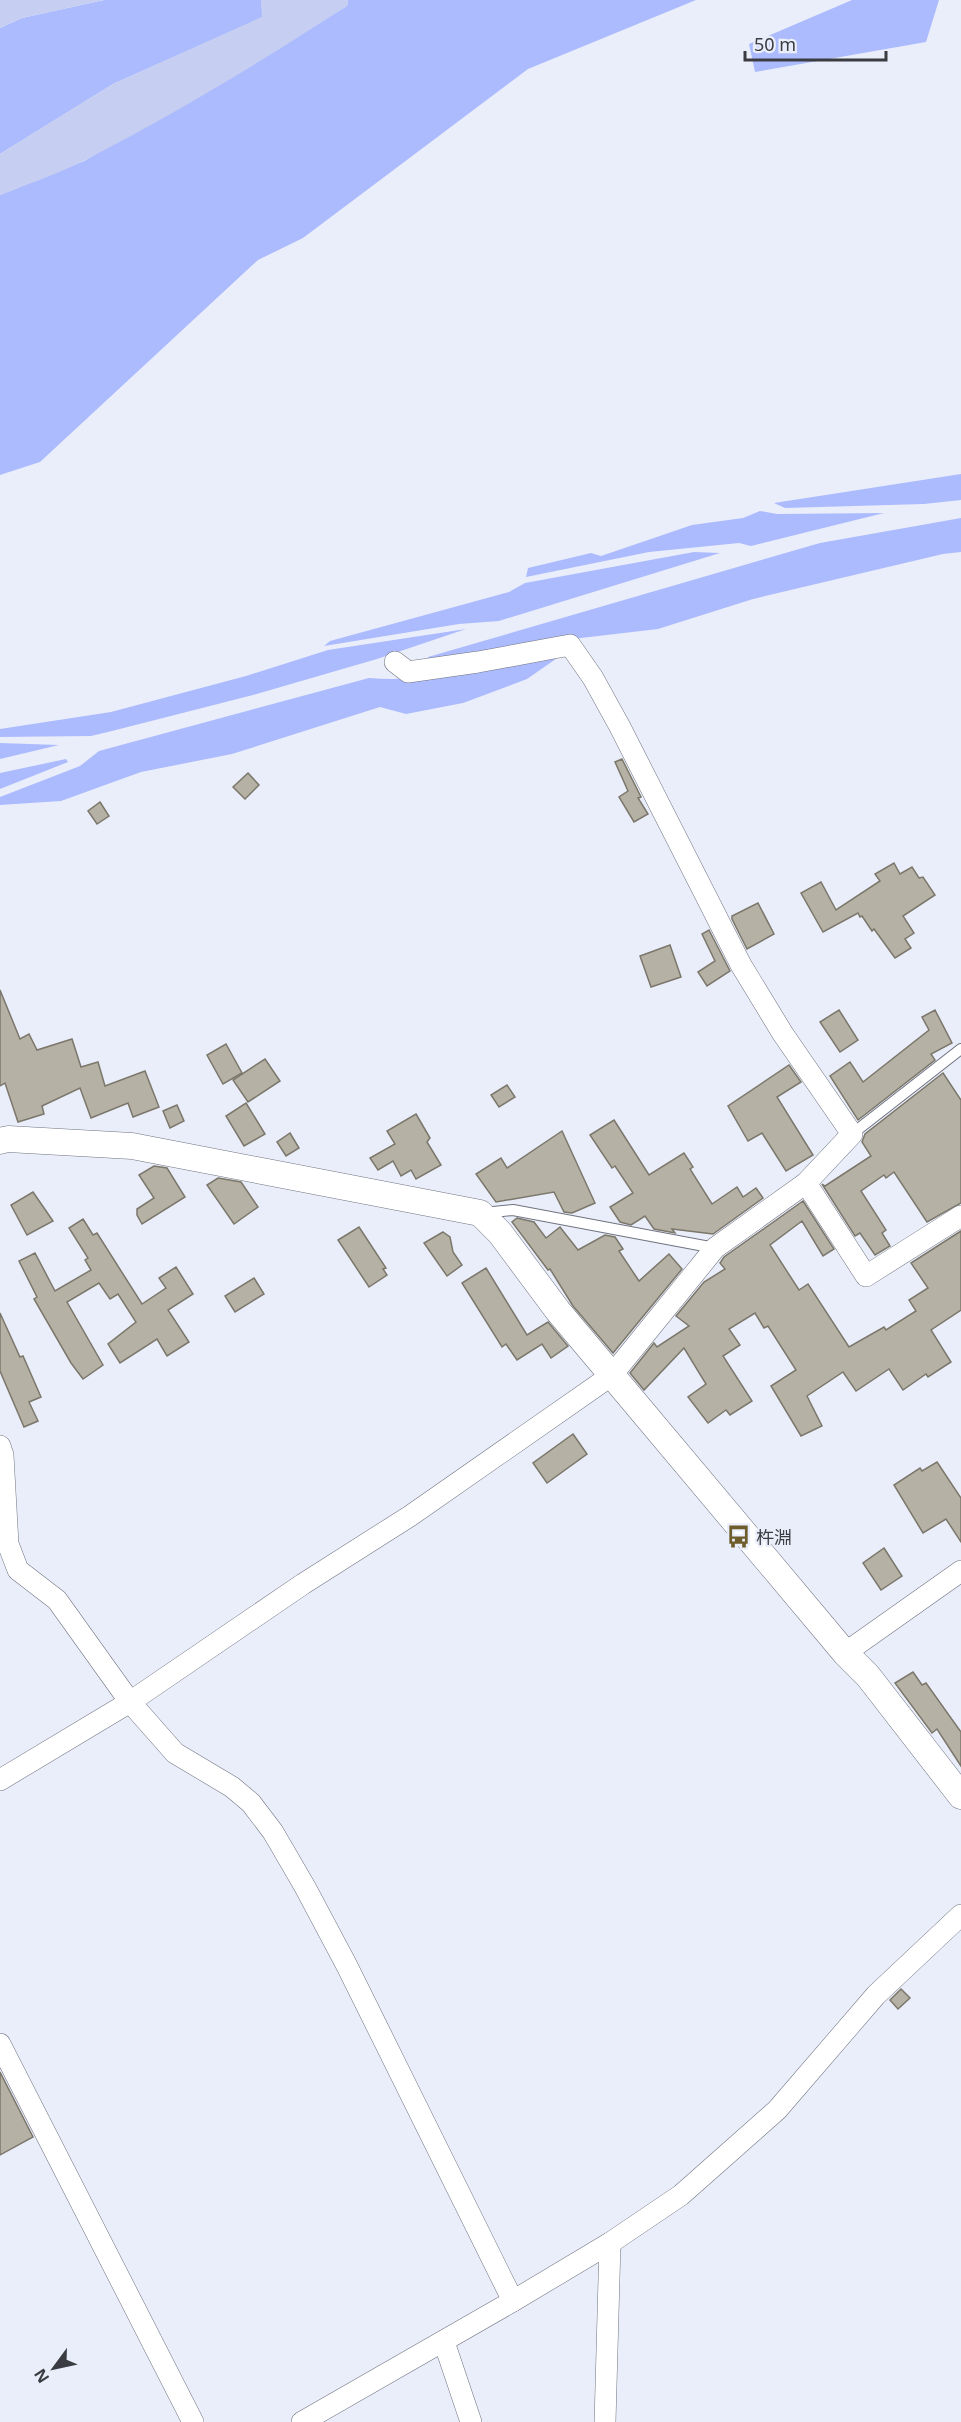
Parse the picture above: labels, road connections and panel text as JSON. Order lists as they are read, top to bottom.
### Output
{
  "places": {
    "bus stop": ["杵淵"]
  },
  "scale_bar": "50 m",
  "north": "bottom left"
}
